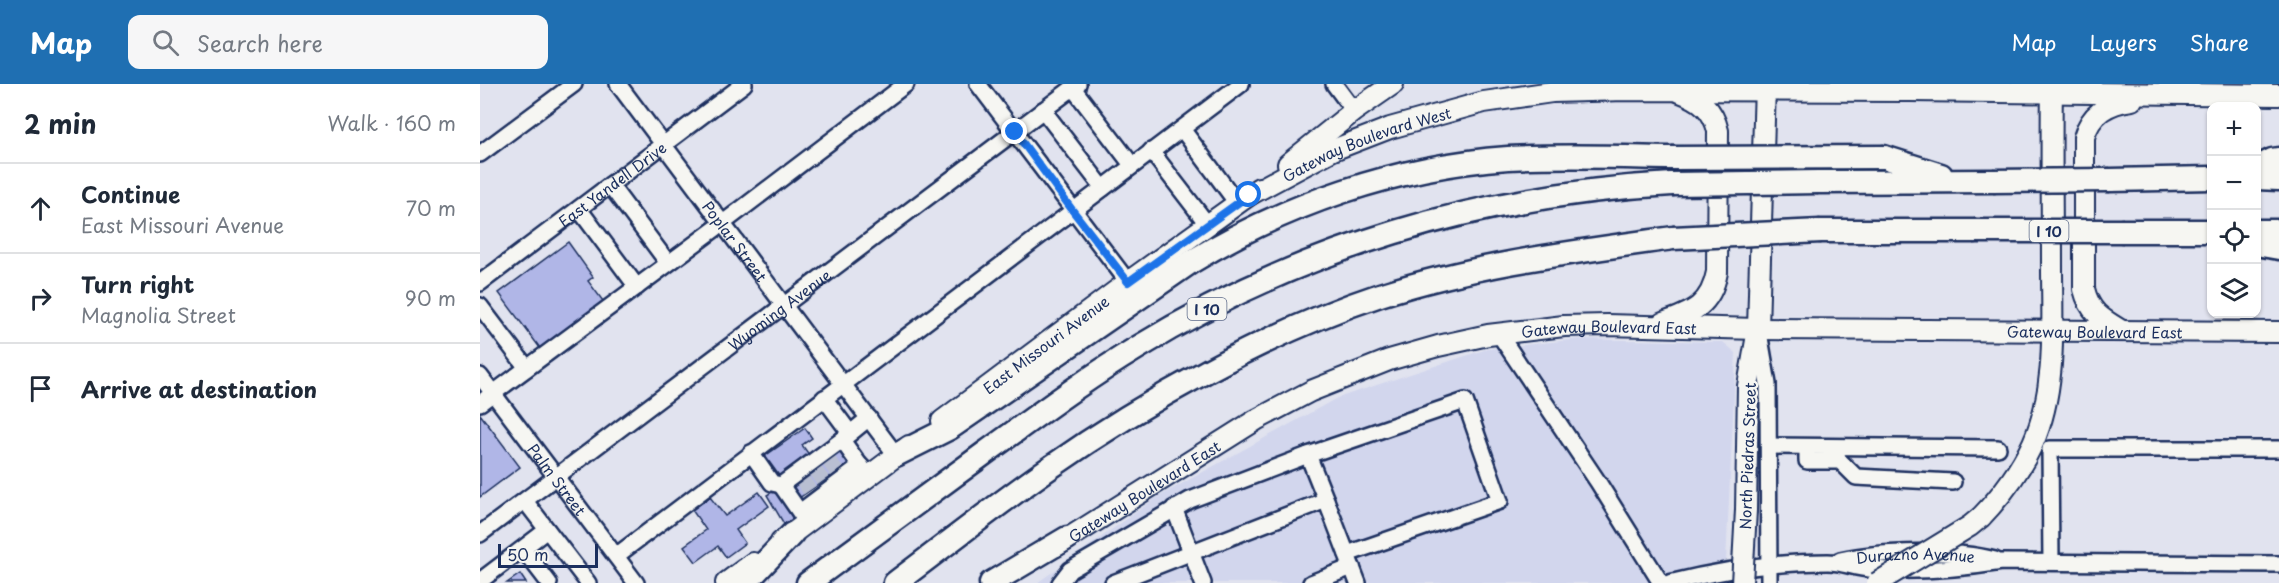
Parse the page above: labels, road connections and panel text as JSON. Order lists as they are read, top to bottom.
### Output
{
  "streets": {
    "highway": ["I 10"],
    "main road": [
      "Gateway Boulevard West",
      "Gateway Boulevard East",
      "East Missouri Avenue",
      "North Piedras Street"
    ],
    "street": [
      "East Yandell Drive",
      "Poplar Street",
      "Wyoming Avenue",
      "Palm Street",
      "Durazno Avenue"
    ]
  },
  "crossings": [
    ["Gateway Boulevard West", "East Missouri Avenue"],
    ["Gateway Boulevard West", "North Piedras Street"],
    ["East Yandell Drive", "Poplar Street"],
    ["Poplar Street", "Wyoming Avenue"],
    ["Poplar Street", "East Missouri Avenue"],
    ["Wyoming Avenue", "Palm Street"],
    ["Gateway Boulevard East", "North Piedras Street"],
    ["North Piedras Street", "Durazno Avenue"]
  ],
  "scale_bar": "50 m",
  "page": {
    "header": "Map",
    "search": "Search here",
    "nav": ["Map", "Layers", "Share"],
    "heading": ["2 min", "Walk · 160 m"],
    "map_buttons": ["+", "−"],
    "list": [
      ["Continue", "East Missouri Avenue", "70 m"],
      ["Turn right", "Magnolia Street", "90 m"],
      "Arrive at destination"
    ],
    "scale": "50 m"
  }
}
